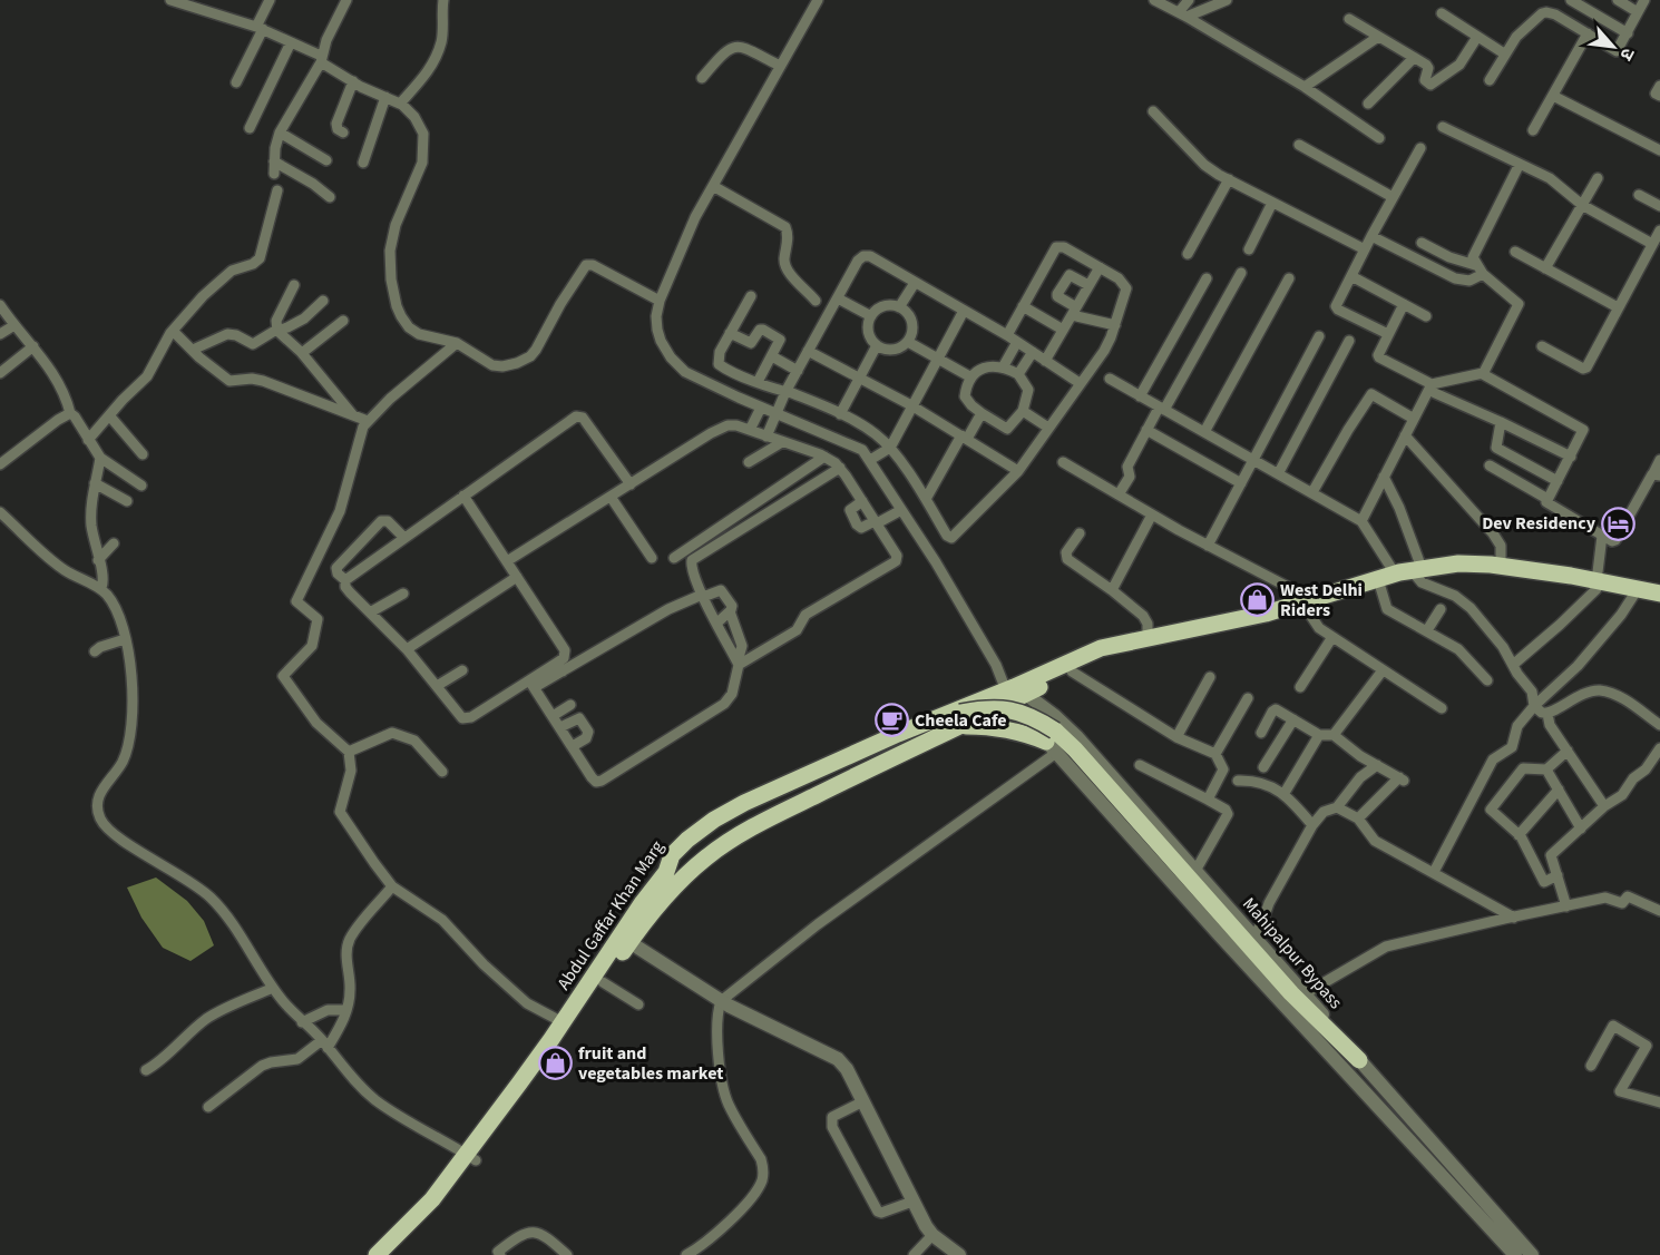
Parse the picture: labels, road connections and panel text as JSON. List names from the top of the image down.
{
  "streets": {
    "main road": ["Abdul Gaffar Khan Marg"],
    "street": ["Mahipalpur Bypass"]
  },
  "crossings": [
    ["Abdul Gaffar Khan Marg", "Mahipalpur Bypass"]
  ],
  "places": {
    "hotel": ["Dev Residency"],
    "shop": ["West Delhi Riders", "fruit and vegetables market"],
    "cafe": ["Cheela Cafe"]
  },
  "north": "bottom right"
}
